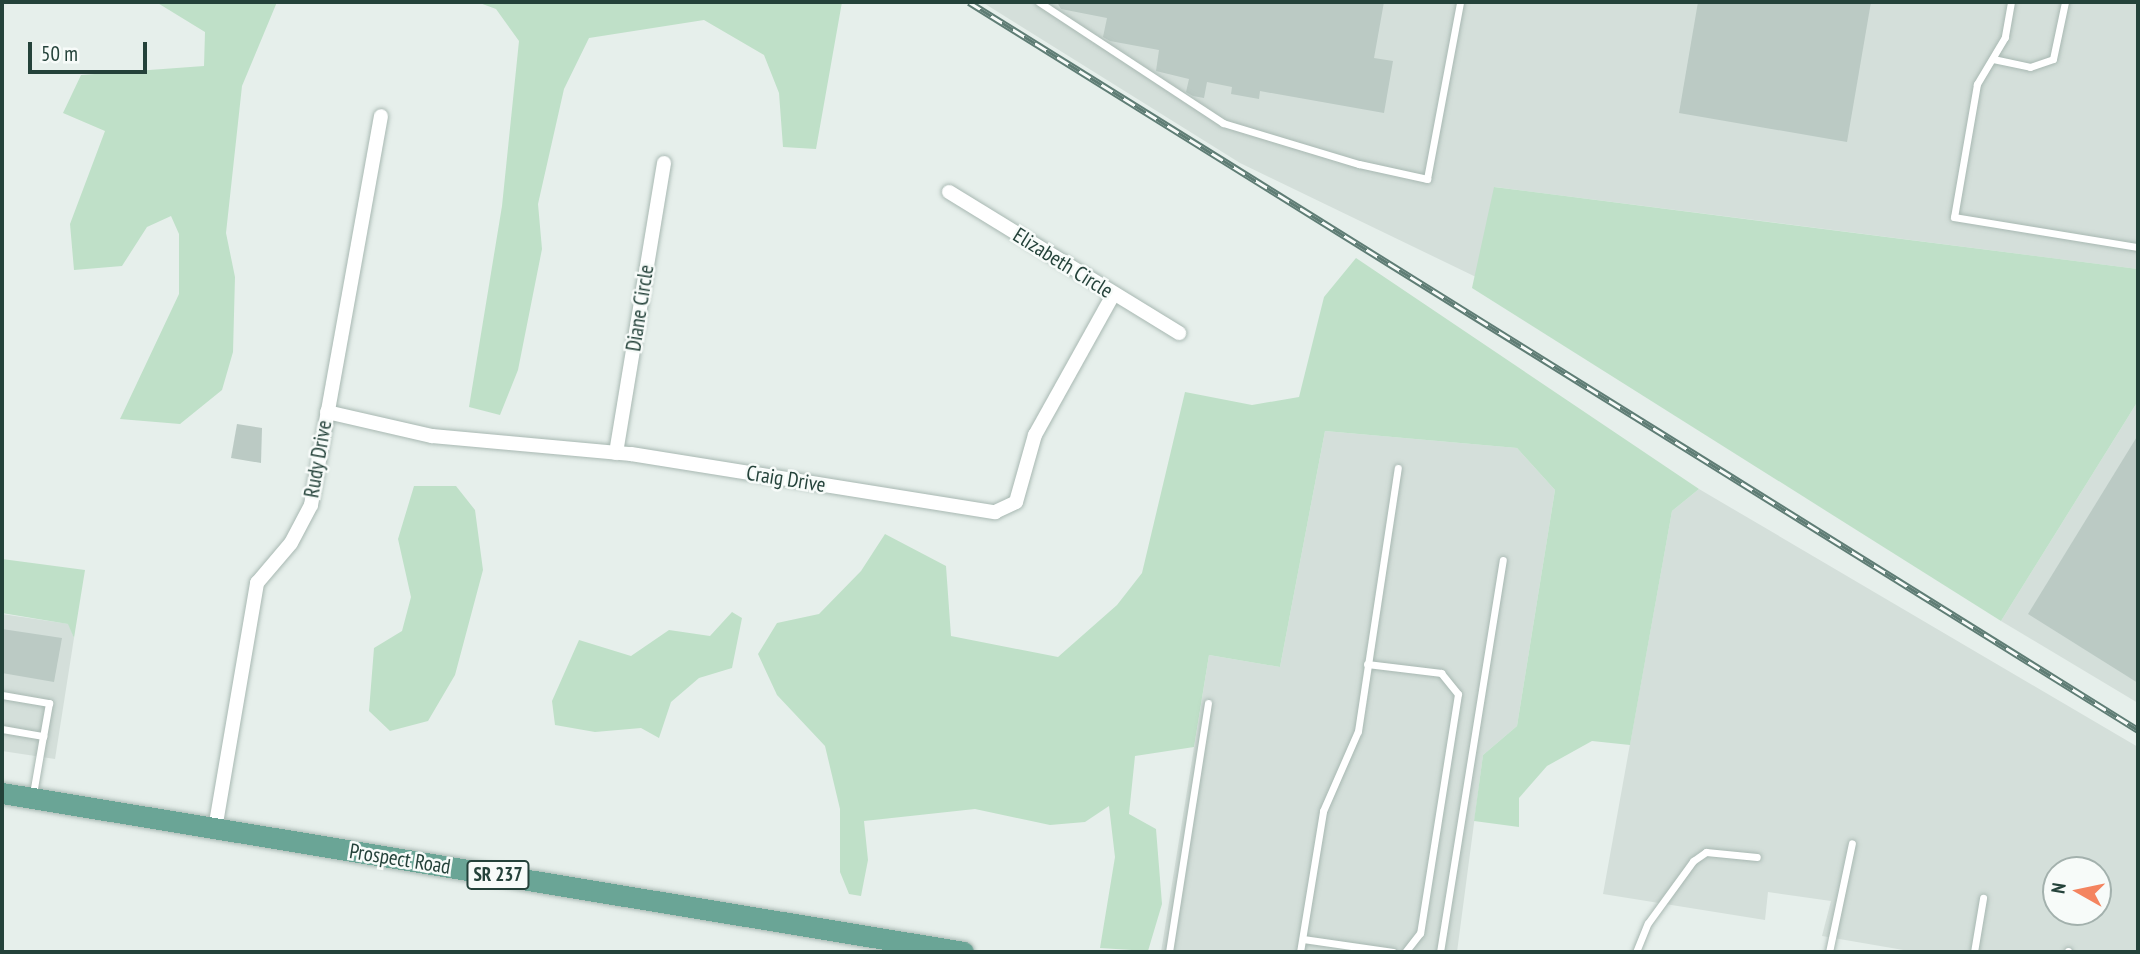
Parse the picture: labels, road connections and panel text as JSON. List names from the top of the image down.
{
  "streets": {
    "main road": ["Prospect Road", "SR 237"],
    "street": [
      "Elizabeth Circle",
      "Diane Circle",
      "Rudy Drive",
      "Craig Drive"
    ]
  },
  "crossings": [
    ["Elizabeth Circle", "Craig Drive"],
    ["Diane Circle", "Craig Drive"],
    ["Rudy Drive", "Craig Drive"],
    ["Rudy Drive", "Prospect Road"]
  ],
  "scale_bar": "50 m",
  "north": "left"
}
